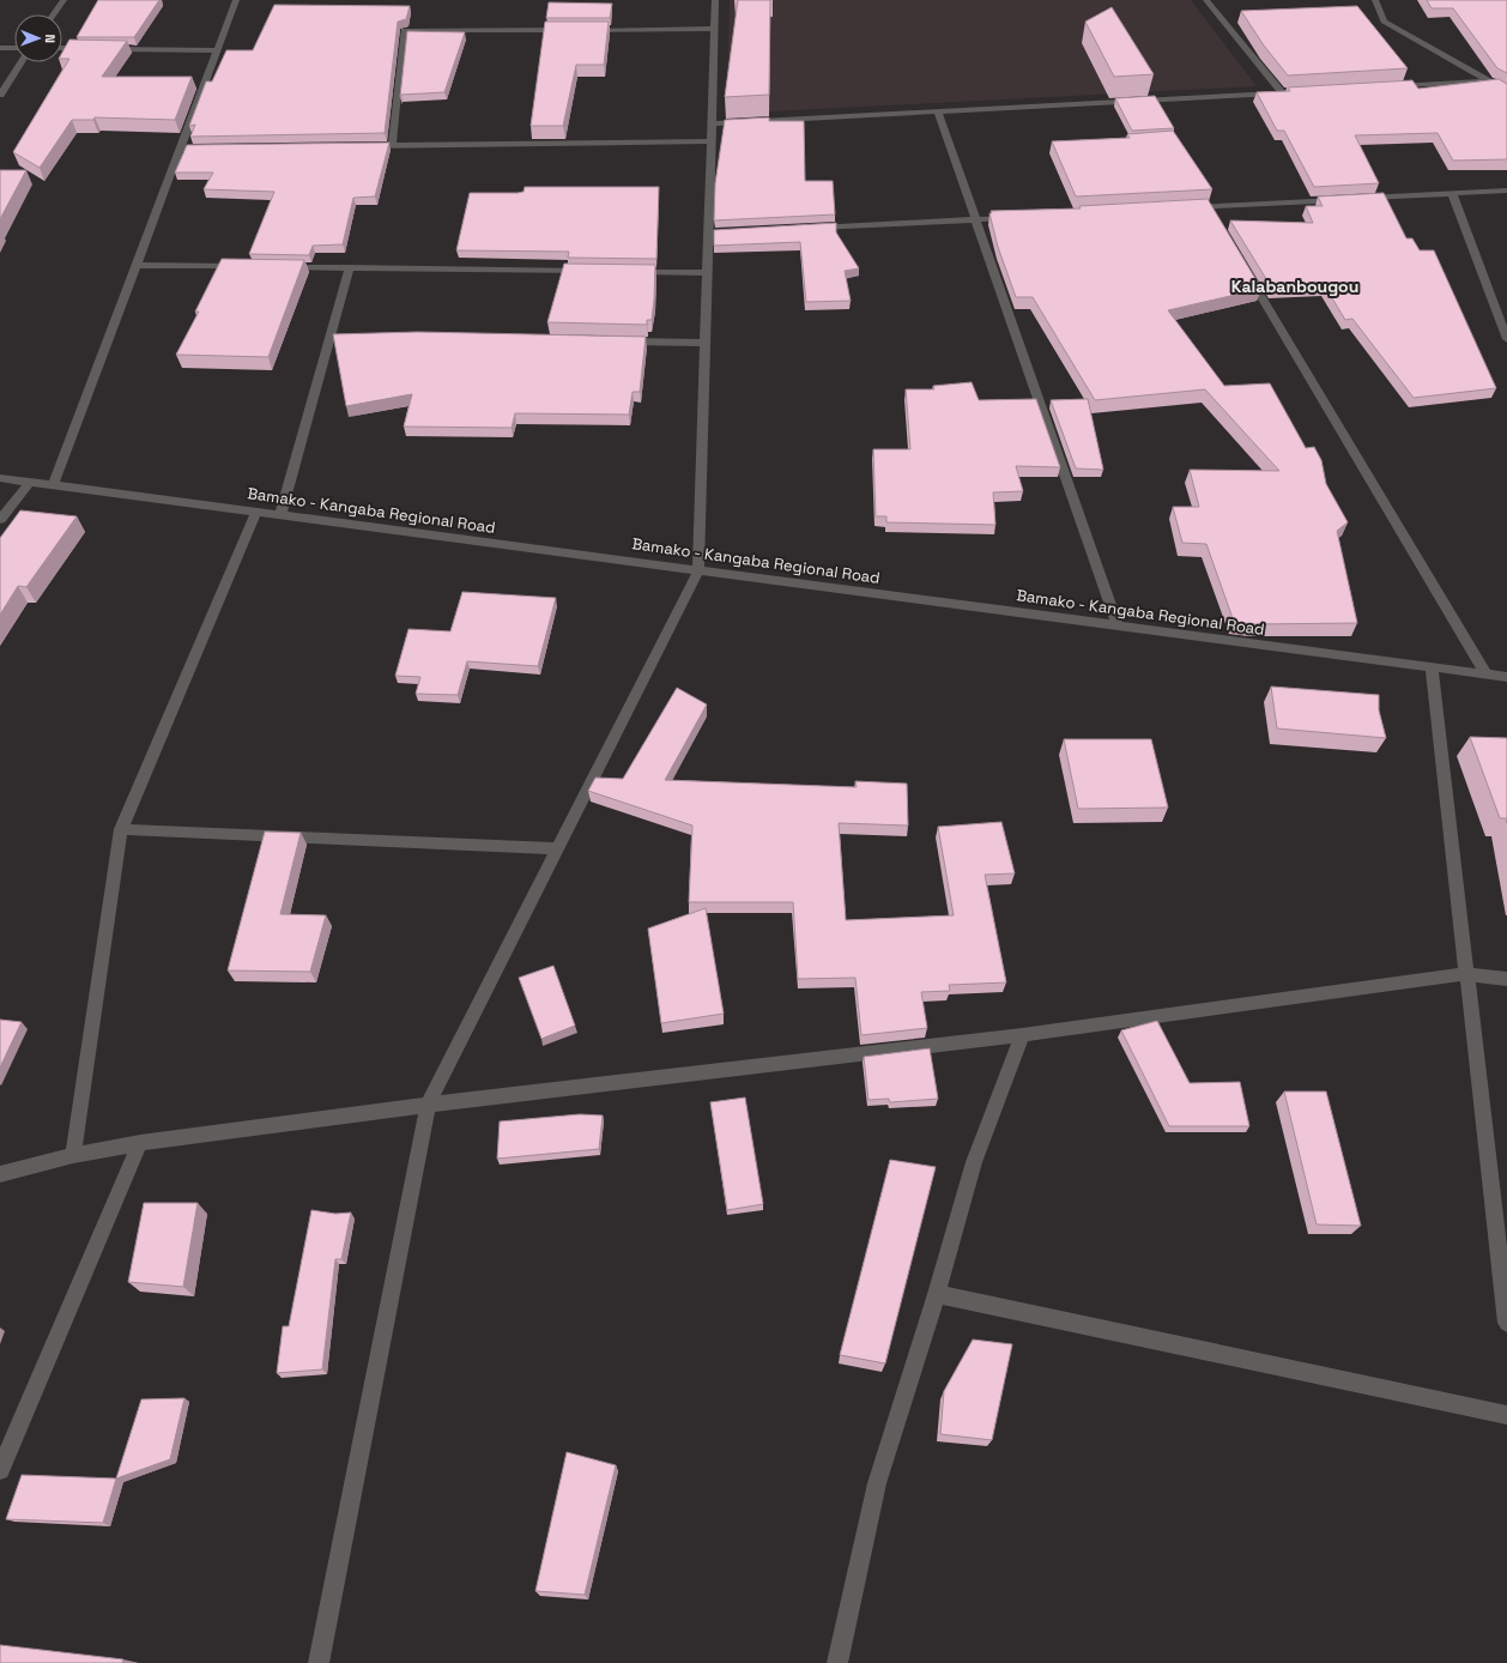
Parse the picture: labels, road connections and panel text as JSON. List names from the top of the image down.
{
  "streets": {
    "street": ["Bamako - Kangaba Regional Road"]
  },
  "districts": ["Kalabanbougou"],
  "north": "right"
}
